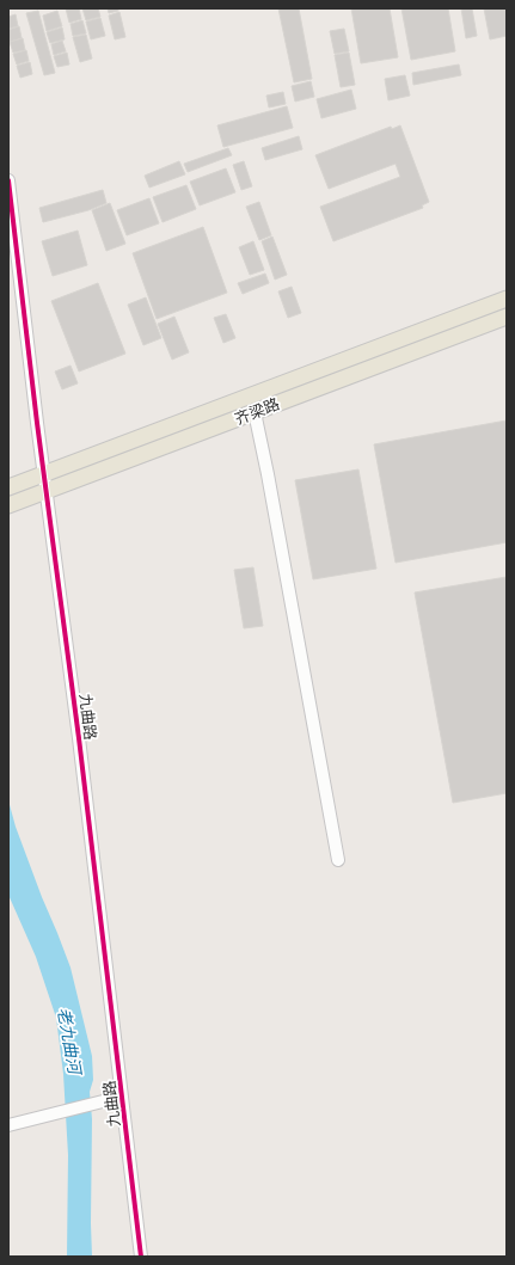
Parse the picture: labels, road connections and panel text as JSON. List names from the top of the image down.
{
  "streets": {
    "main road": ["齐梁路"],
    "street": ["九曲路"]
  },
  "crossings": [
    ["齐梁路", "九曲路"]
  ],
  "water": ["老九曲河"]
}
